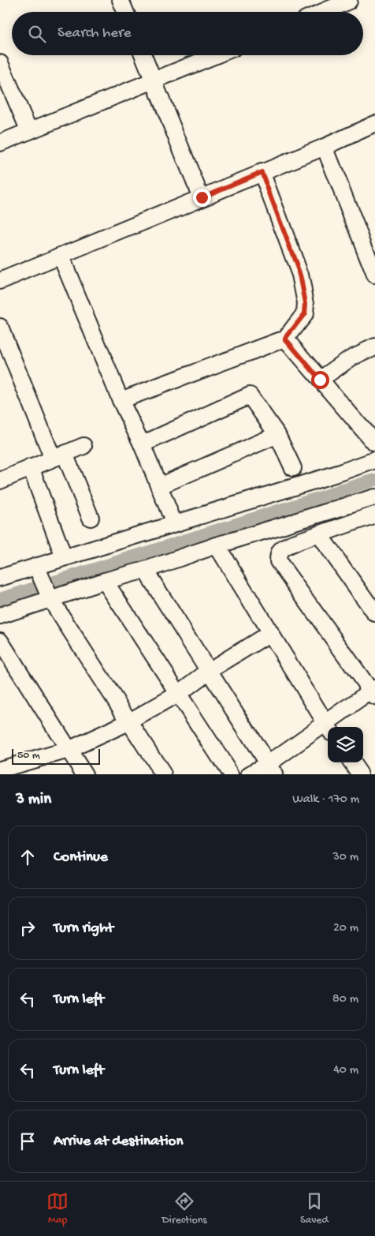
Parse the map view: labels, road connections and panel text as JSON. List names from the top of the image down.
{
  "scale_bar": "50 m",
  "page": {
    "search": "Search here",
    "scale": "50 m",
    "heading": ["3 min", "Walk · 170 m"],
    "list": [
      ["Continue", "30 m"],
      ["Turn right", "20 m"],
      ["Turn left", "80 m"],
      ["Turn left", "40 m"],
      "Arrive at destination"
    ],
    "nav": ["Map", "Directions", "Saved"]
  }
}
